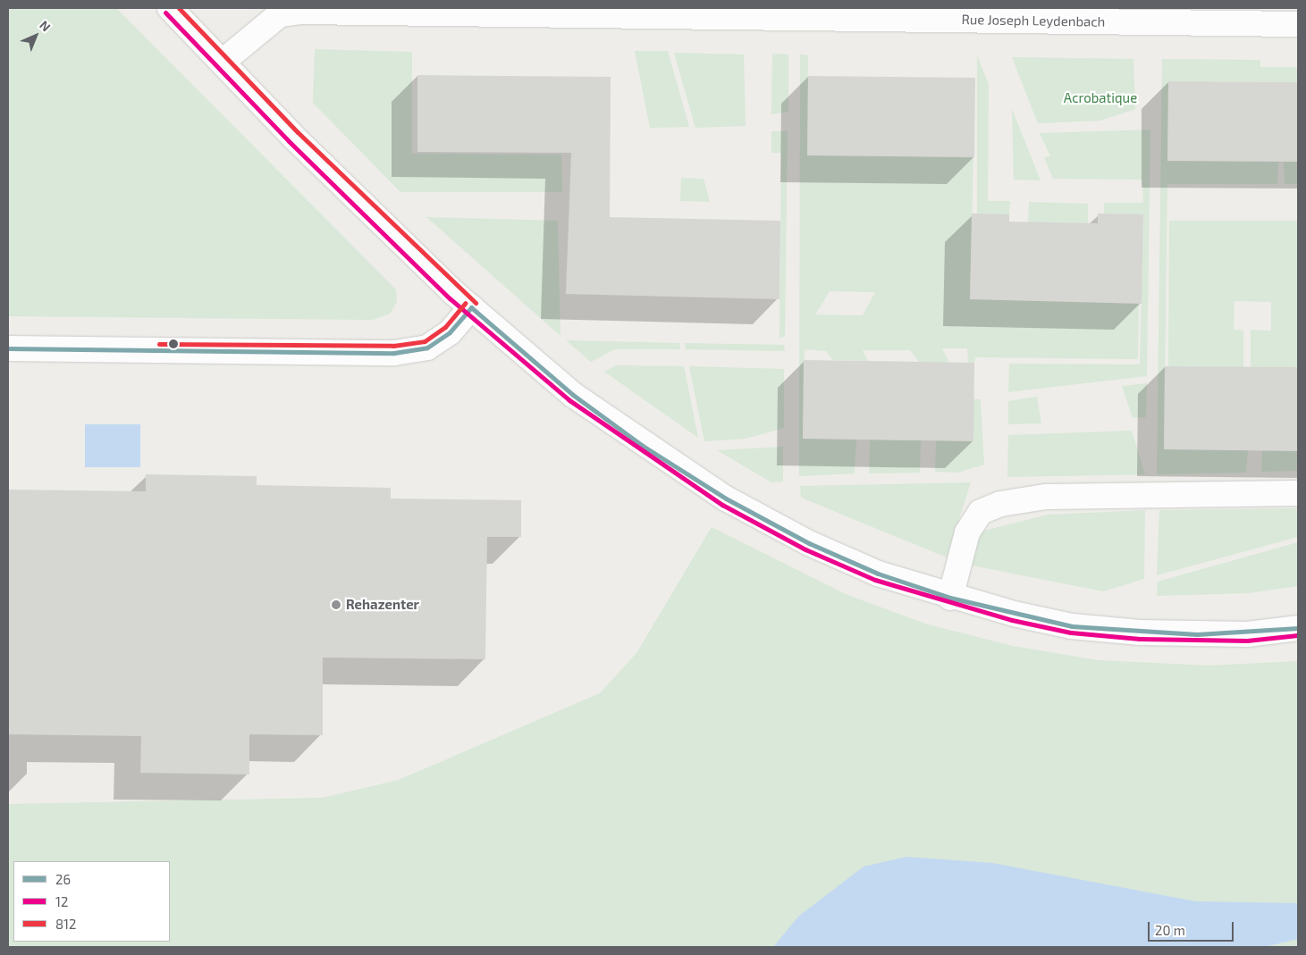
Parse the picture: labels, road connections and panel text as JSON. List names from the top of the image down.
{
  "streets": {
    "street": ["Rue Joseph Leydenbach"]
  },
  "parks": ["Acrobatique"],
  "places": ["Rehazenter"],
  "lines": ["transit line 812", "transit line 12", "transit line 26"],
  "legend": ["26", "12", "812"],
  "scale_bar": "20 m",
  "north": "top right"
}
